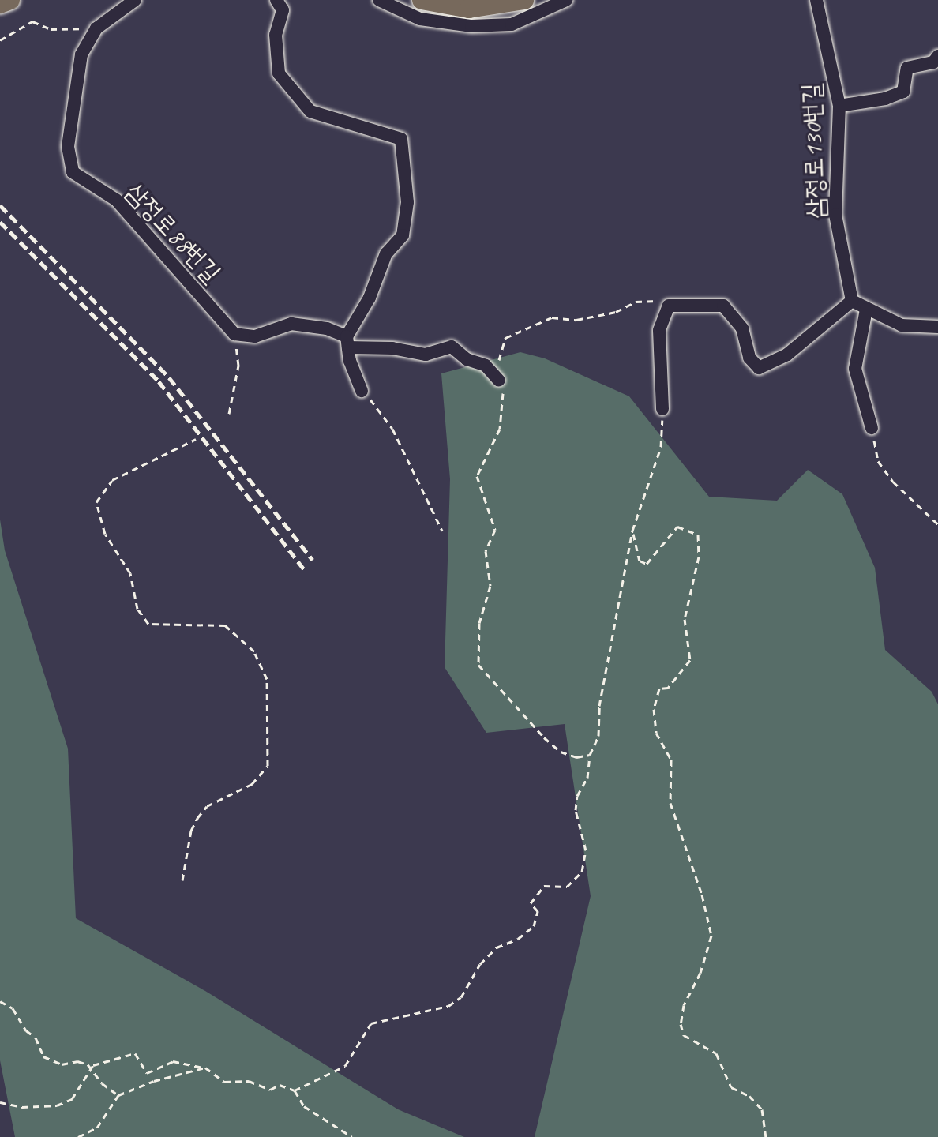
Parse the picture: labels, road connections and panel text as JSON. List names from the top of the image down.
{
  "streets": {
    "street": ["삼정로130번길", "삼정로88번길"]
  }
}
